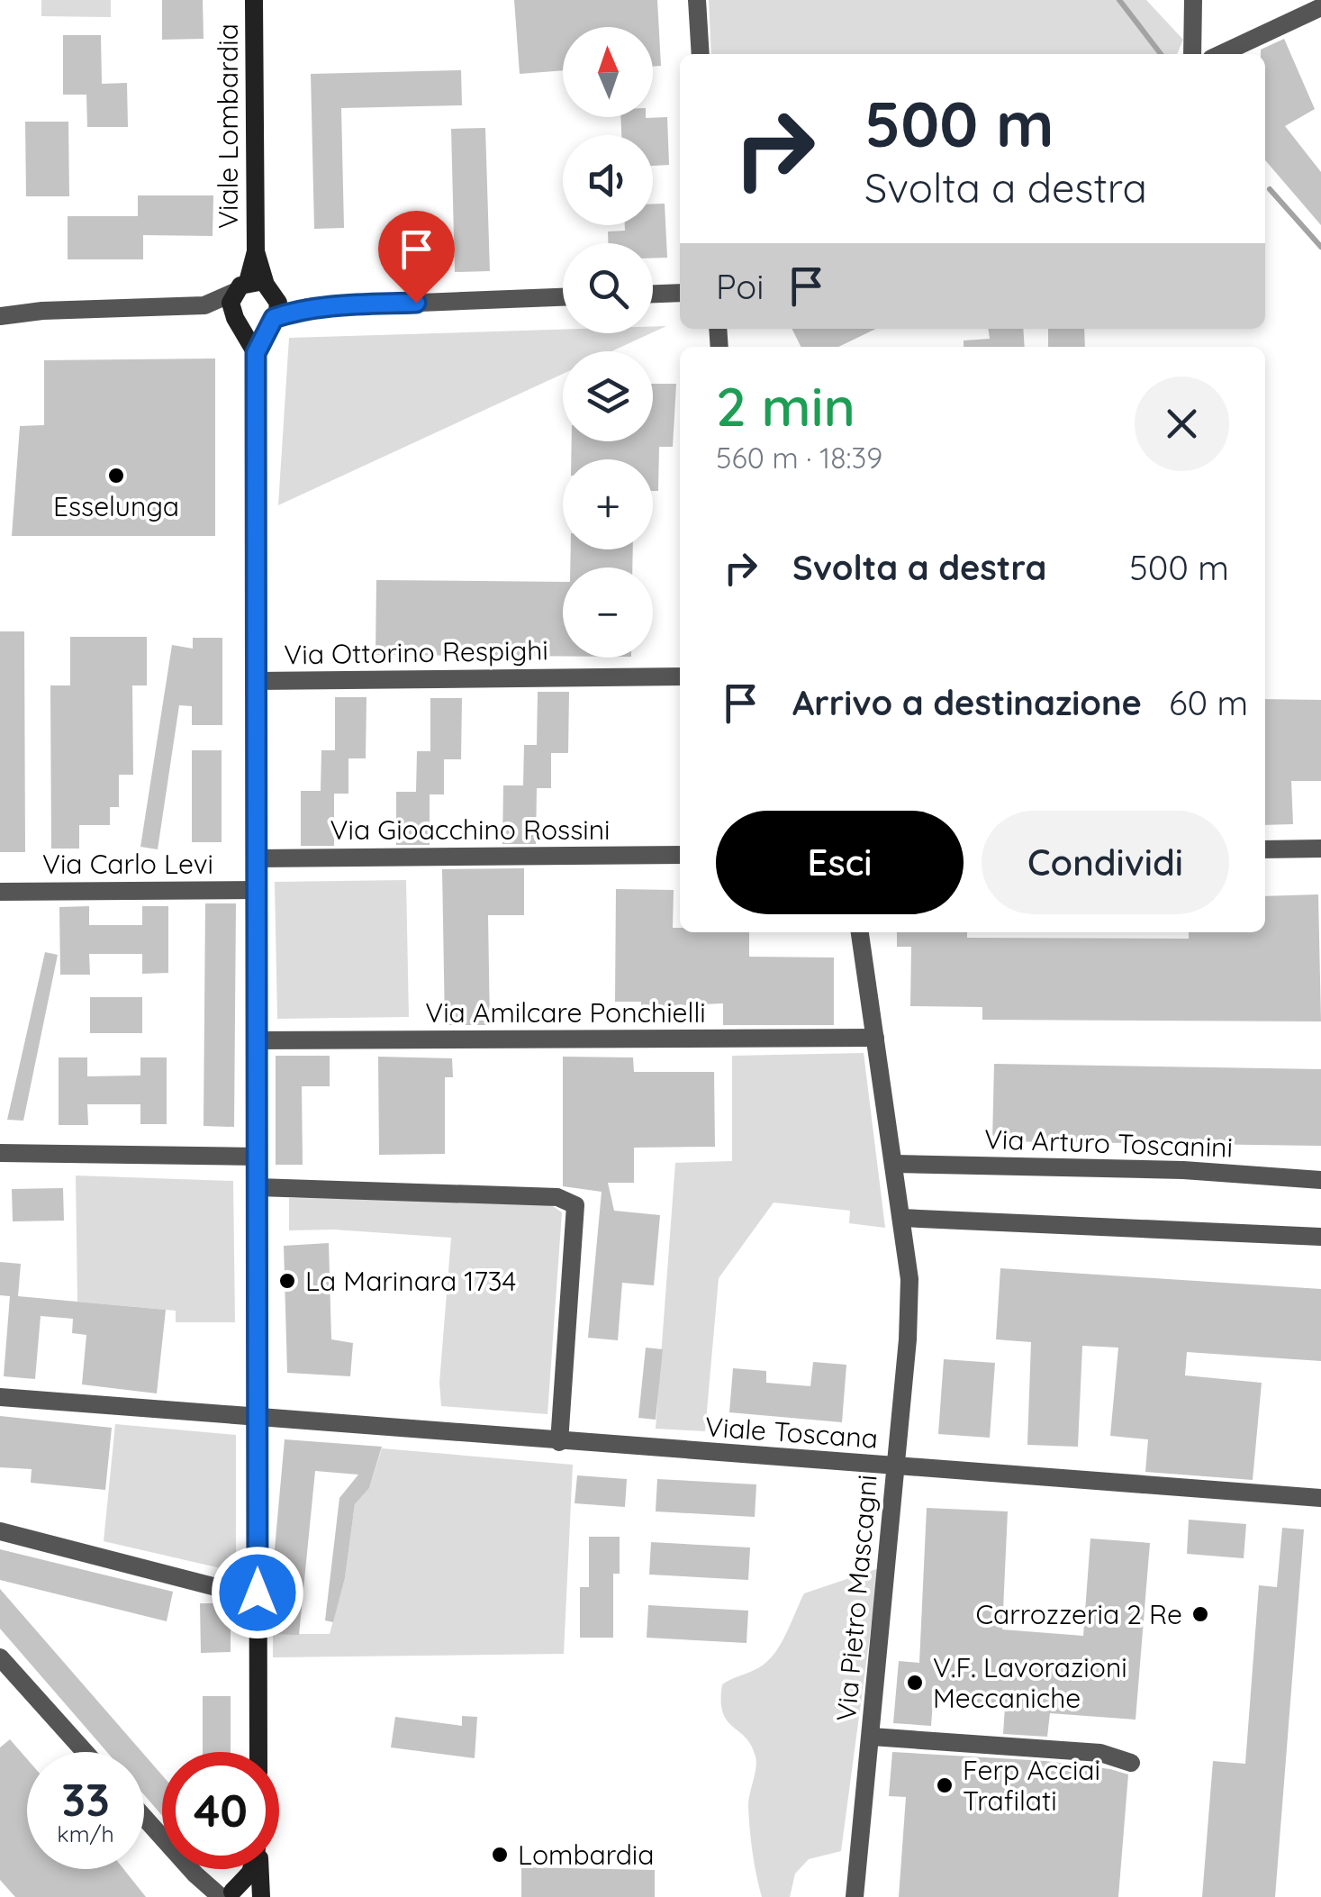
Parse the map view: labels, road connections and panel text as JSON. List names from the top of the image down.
{
  "streets": {
    "street": [
      "Viale Lombardia",
      "Via Ottorino Respighi",
      "Via Gioacchino Rossini",
      "Via Carlo Levi",
      "Via Amilcare Ponchielli",
      "Via Arturo Toscanini",
      "Viale Toscana",
      "Via Pietro Mascagni"
    ]
  },
  "crossings": [
    ["Viale Lombardia", "Via Ottorino Respighi"],
    ["Viale Lombardia", "Via Gioacchino Rossini"],
    ["Viale Lombardia", "Via Carlo Levi"],
    ["Viale Lombardia", "Via Amilcare Ponchielli"],
    ["Viale Lombardia", "Viale Toscana"],
    ["Via Amilcare Ponchielli", "Via Pietro Mascagni"],
    ["Via Arturo Toscanini", "Via Pietro Mascagni"],
    ["Viale Toscana", "Via Pietro Mascagni"]
  ],
  "places": [
    "Esselunga",
    "La Marinara 1734",
    "Carrozzeria 2 Re",
    "V.F. Lavorazioni Meccaniche",
    "Ferp Acciai Trafilati",
    "Lombardia"
  ],
  "north": "top",
  "page": {
    "map_buttons": ["+", "−"],
    "turn": ["500 m", "Svolta a destra"],
    "then": "Poi",
    "heading": ["2 min", "560 m · 18:39"],
    "list": [
      {
        "name": "Svolta a destra",
        "value": "500 m"
      },
      {
        "name": "Arrivo a destinazione",
        "value": "60 m"
      }
    ],
    "buttons": ["Esci", "Condividi"],
    "speed": "33 km/h",
    "limit": "40"
  }
}
